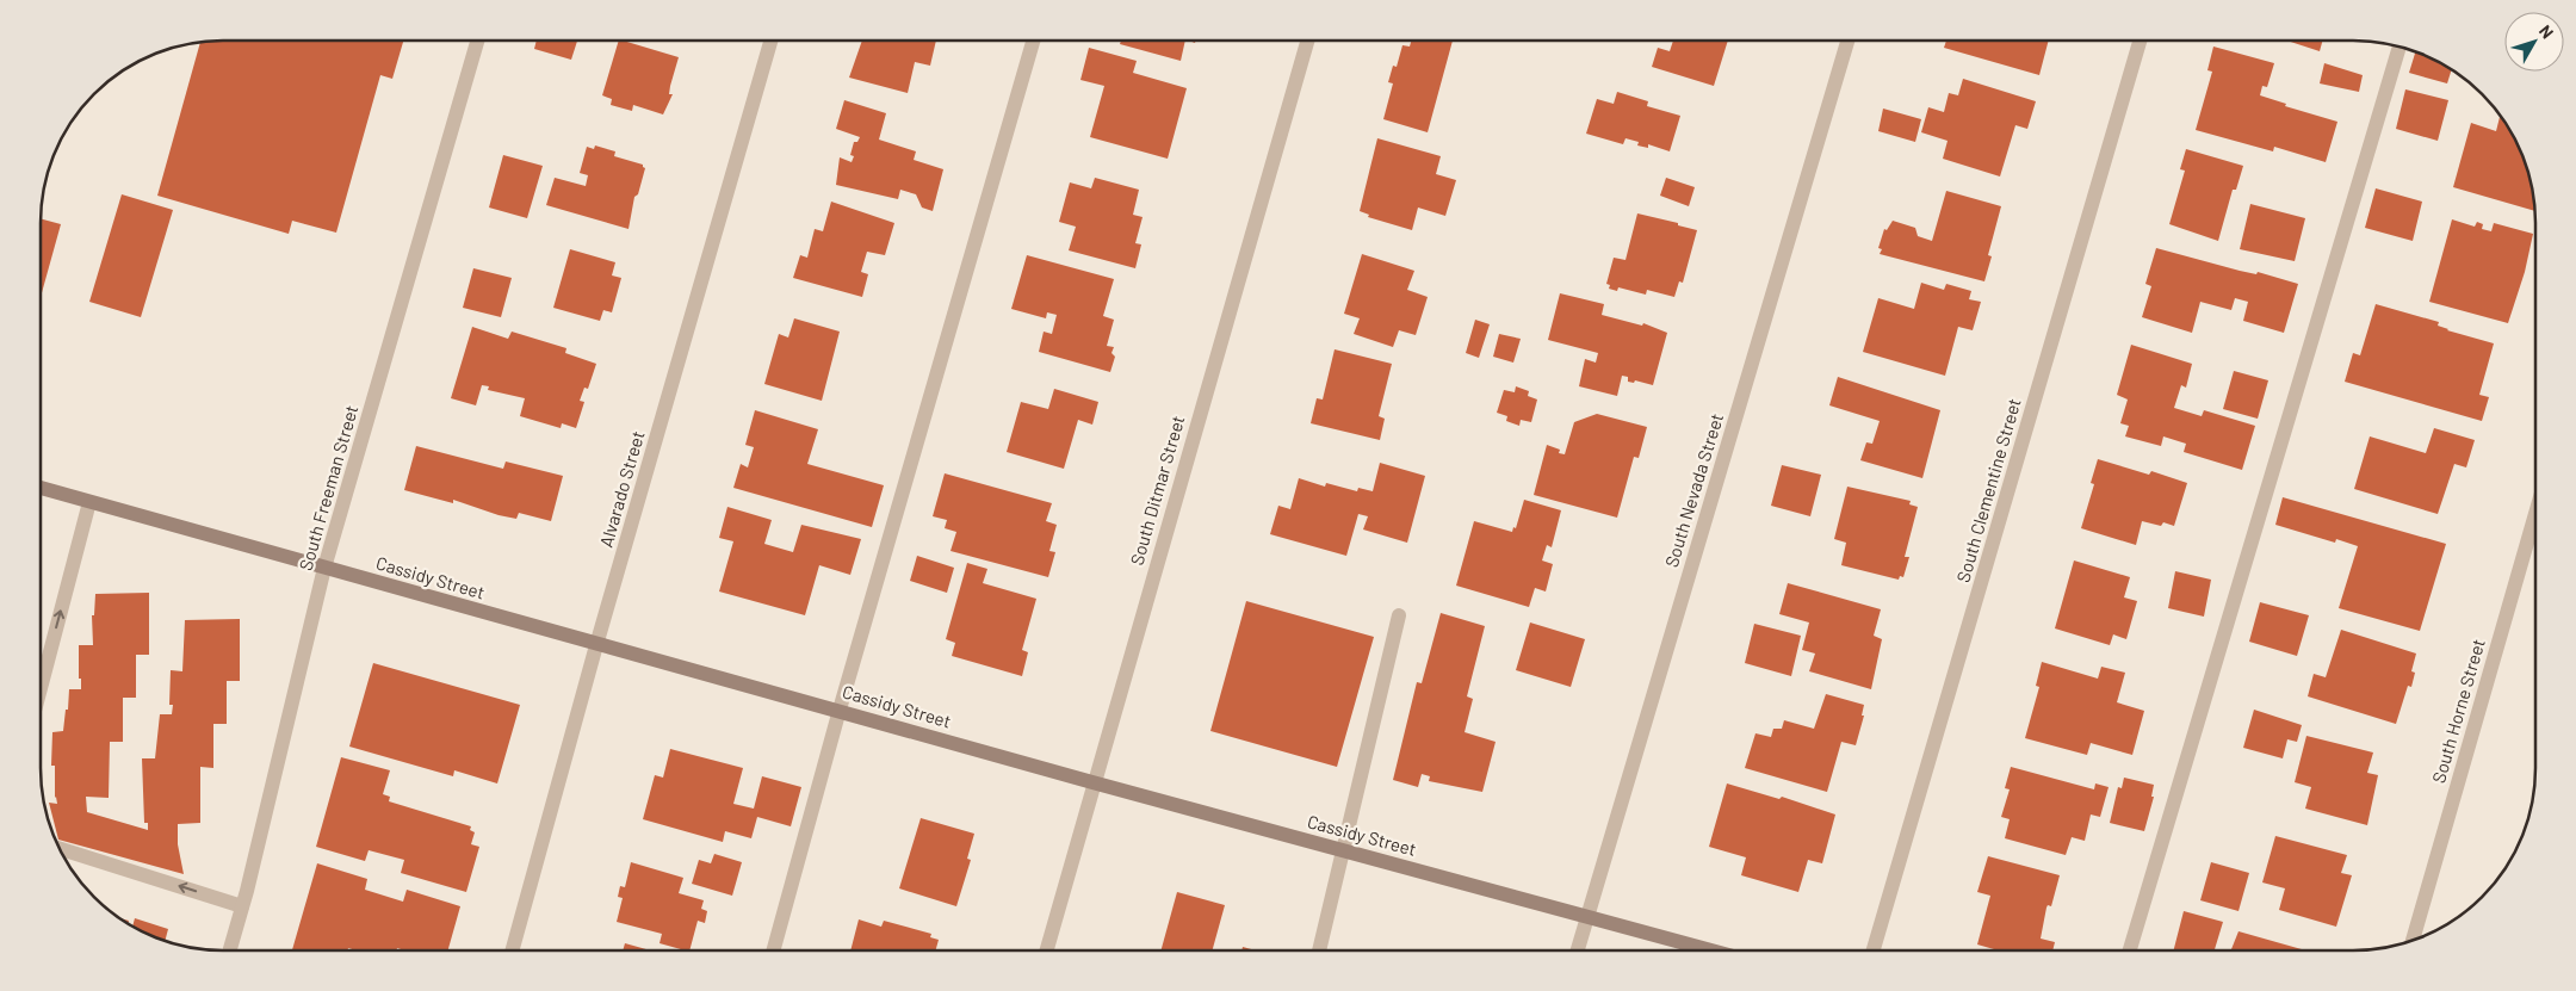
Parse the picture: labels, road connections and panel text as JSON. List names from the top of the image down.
{
  "streets": {
    "main road": ["Cassidy Street"],
    "street": [
      "South Freeman Street",
      "Alvarado Street",
      "South Ditmar Street",
      "South Nevada Street",
      "South Clementine Street",
      "South Horne Street"
    ]
  },
  "crossings": [
    ["South Freeman Street", "Cassidy Street"],
    ["Alvarado Street", "Cassidy Street"],
    ["South Ditmar Street", "Cassidy Street"],
    ["South Nevada Street", "Cassidy Street"]
  ],
  "north": "top right"
}
